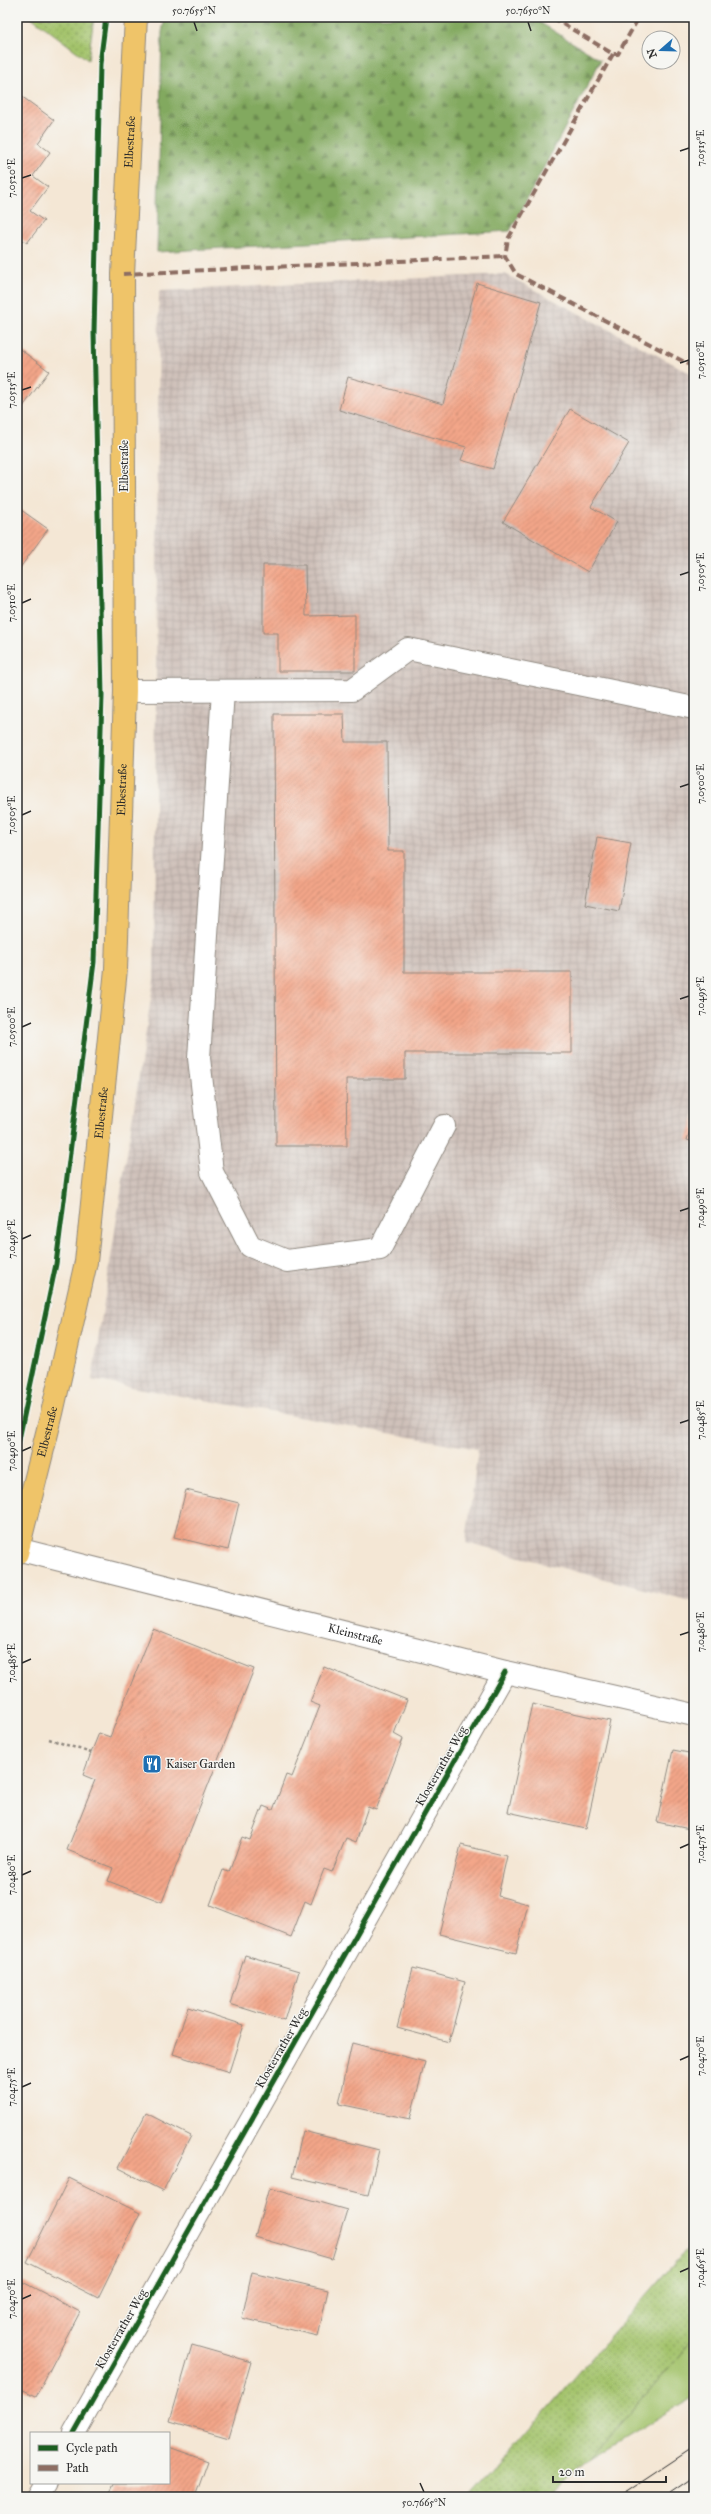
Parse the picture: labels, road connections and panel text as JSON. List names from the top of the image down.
{
  "streets": {
    "main road": ["Elbestraße"],
    "street": ["Kleinstraße", "Klosterrather Weg"]
  },
  "crossings": [
    ["Elbestraße", "Kleinstraße"],
    ["Kleinstraße", "Klosterrather Weg"]
  ],
  "places": {
    "restaurant": ["Kaiser Garden"]
  },
  "legend": ["Cycle path", "Path"],
  "scale_bar": "20 m",
  "north": "left",
  "coordinates": [
    "50.7655°N",
    "50.7650°N",
    "7.0515°E",
    "7.0520°E",
    "7.0510°E",
    "7.0505°E",
    "7.0500°E",
    "7.0495°E",
    "7.0490°E",
    "7.0485°E",
    "7.0480°E",
    "7.0475°E",
    "7.0470°E",
    "7.0465°E",
    "50.7665°N"
  ]
}
